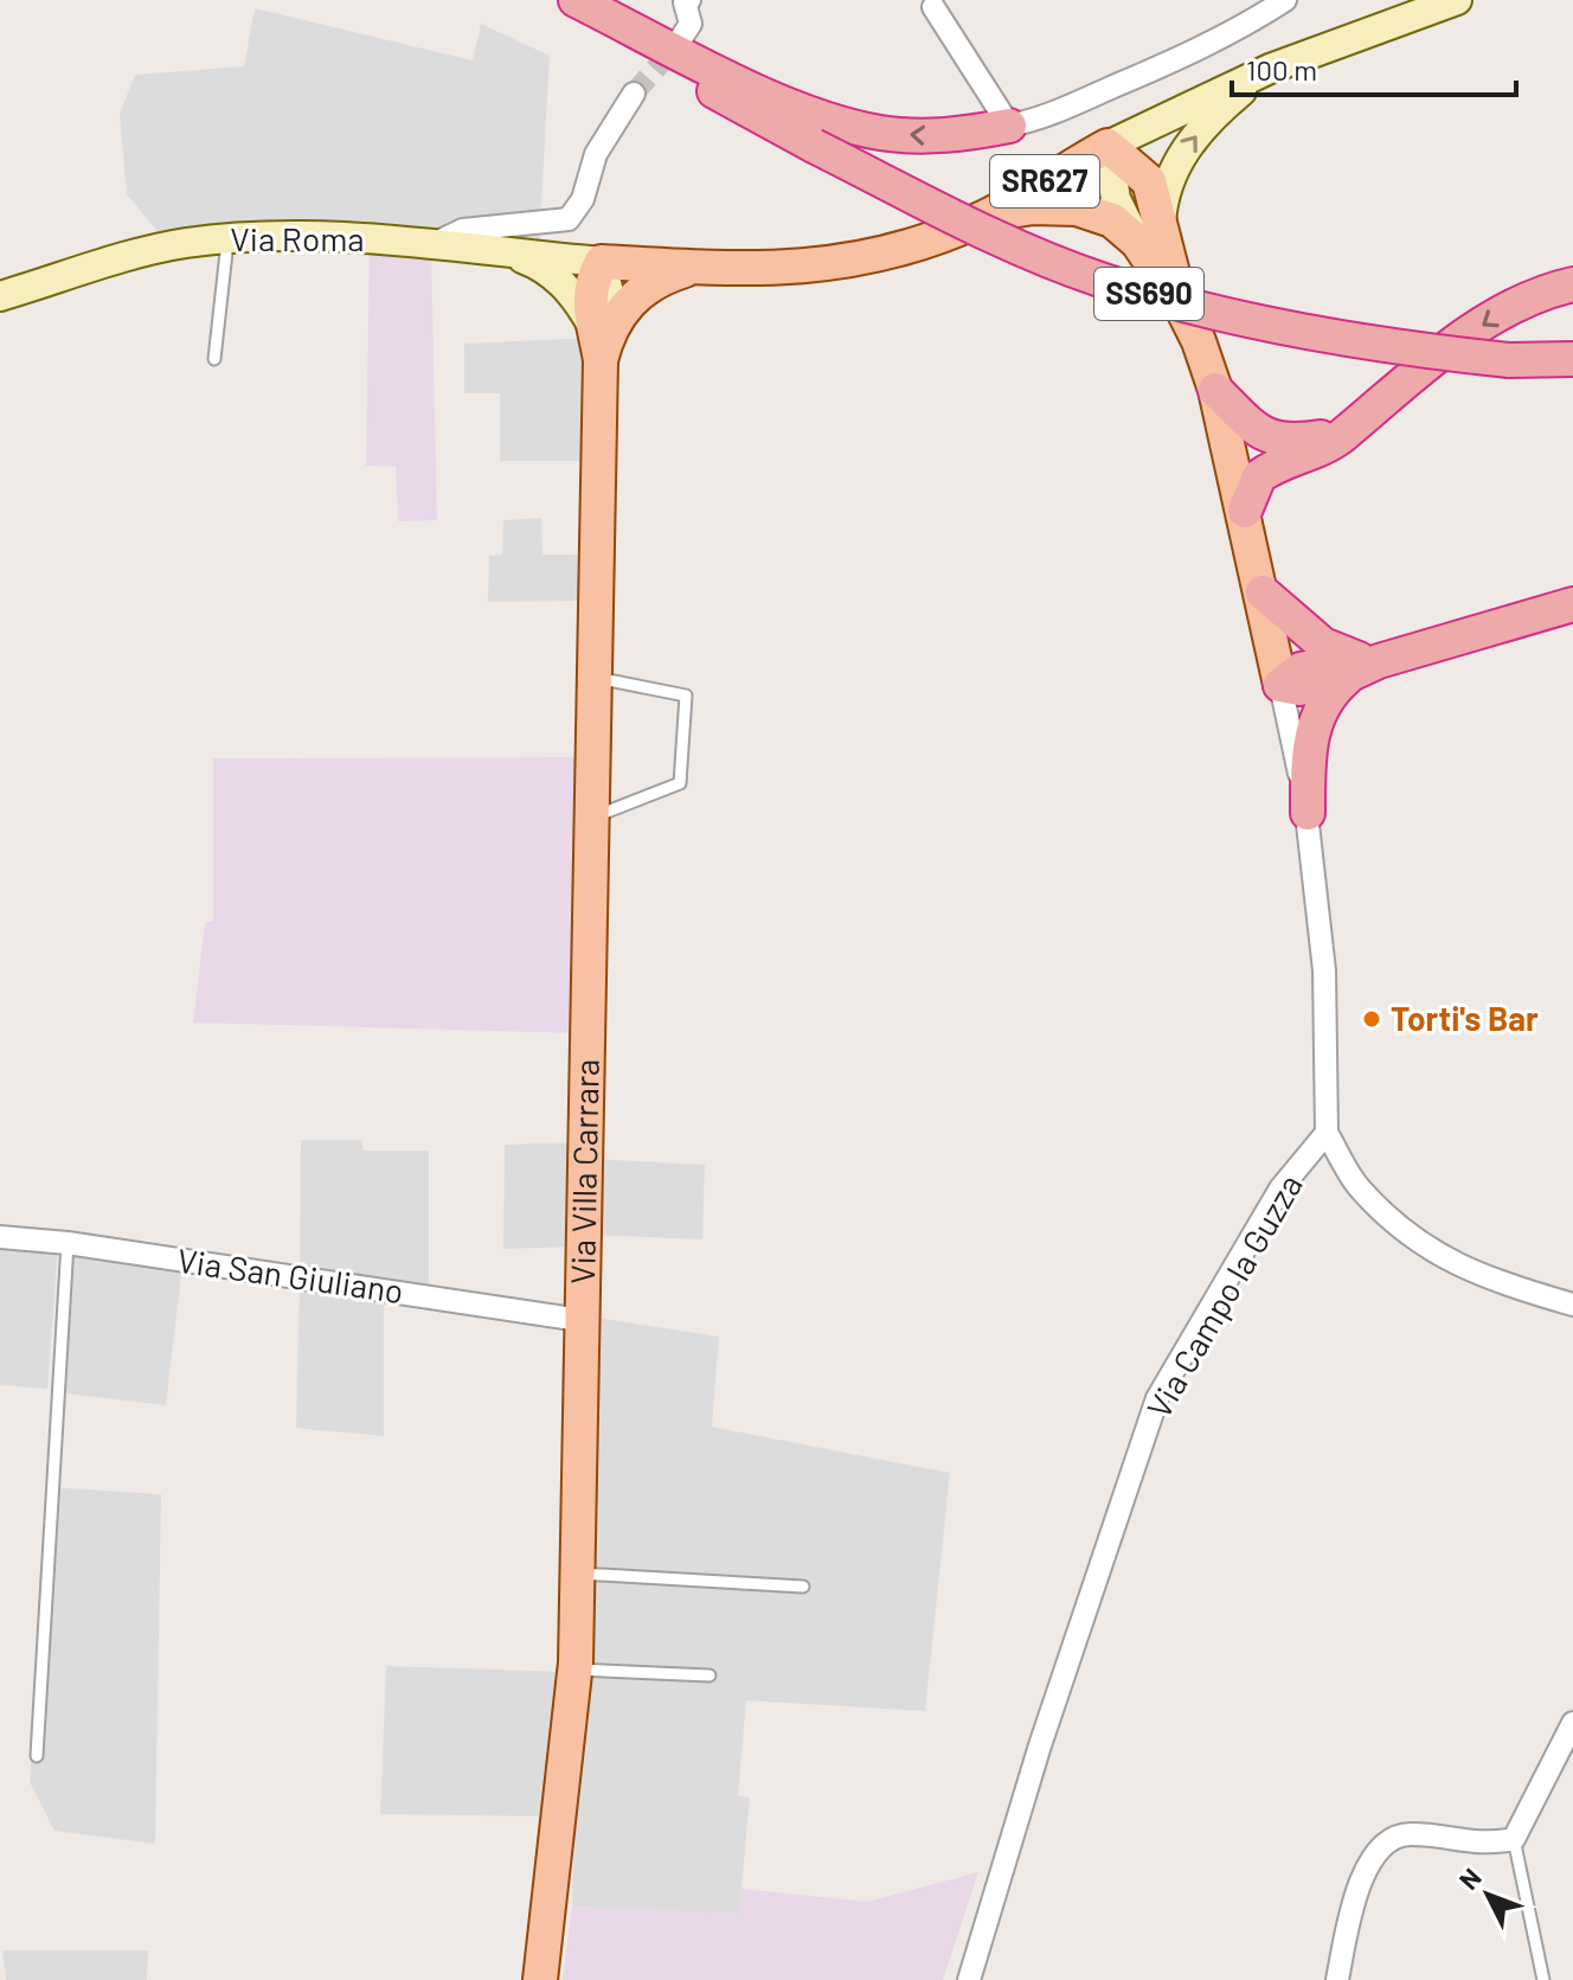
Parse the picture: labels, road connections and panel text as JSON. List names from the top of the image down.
{
  "streets": {
    "highway": ["SS690"],
    "main road": ["SR627", "Via Roma", "Via Villa Carrara"],
    "street": ["Via San Giuliano", "Via Campo la Guzza"]
  },
  "crossings": [
    ["Via Roma", "Via Villa Carrara"],
    ["Via Villa Carrara", "Via San Giuliano"]
  ],
  "places": ["Torti's Bar"],
  "scale_bar": "100 m",
  "north": "top left"
}
